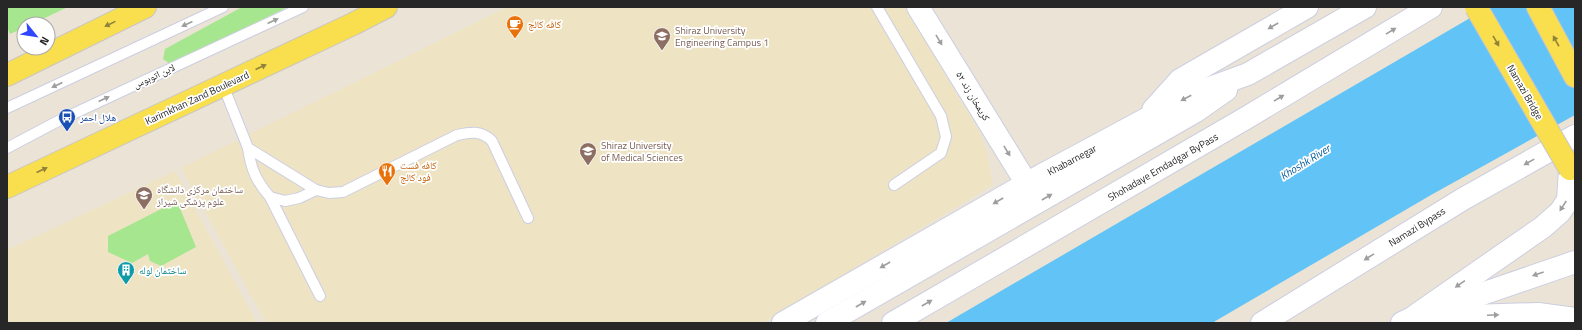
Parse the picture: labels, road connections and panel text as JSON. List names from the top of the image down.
{
  "streets": {
    "main road": [
      "Namazi Bridge",
      "کریمخان زند ۵۲",
      "Karimkhan Zand Boulevard",
      "Khabarnegar",
      "Shohadaye Emdadgar ByPass",
      "Namazi Bypass"
    ],
    "lane": ["لاین اتوبوس"]
  },
  "crossings": [
    ["کریمخان زند ۵۲", "Khabarnegar"]
  ],
  "one_way": ["کریمخان زند ۵۲"],
  "water": ["Khoshk River"],
  "places": {
    "cafe": ["کافه کالج"],
    "school or university": ["Shiraz University Engineering Campus 1", "Shiraz University of Medical Sciences", "ساختمان مرکزی دانشگاه علوم پزشکی شیراز"],
    "bus stop": ["هلال احمر"],
    "restaurant": ["کافه فست فود کالج"],
    "building": ["ساختمان لوله"]
  },
  "north": "bottom right"
}
